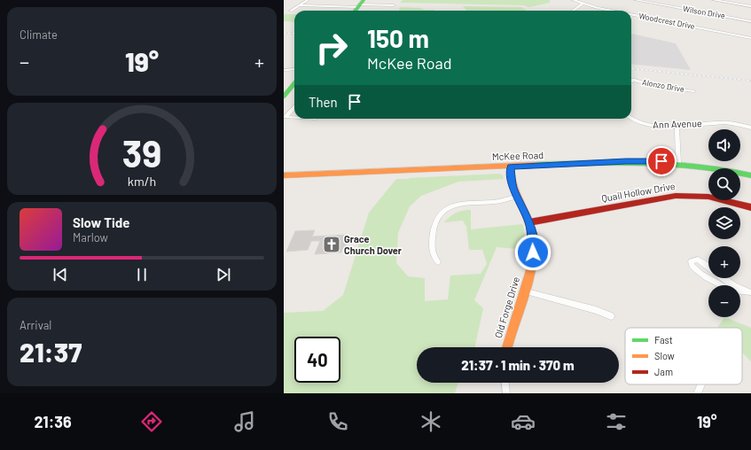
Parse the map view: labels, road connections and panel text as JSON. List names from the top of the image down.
{
  "streets": {
    "street": [
      "Wilson Drive",
      "Woodcrest Drive",
      "Alonzo Drive",
      "Ann Avenue",
      "McKee Road",
      "Quail Hollow Drive",
      "Old Forge Drive"
    ]
  },
  "crossings": [
    ["McKee Road", "Old Forge Drive"],
    ["Quail Hollow Drive", "Old Forge Drive"]
  ],
  "places": {
    "church": ["Grace Church Dover"]
  },
  "legend": ["Fast", "Slow", "Jam"],
  "page": {
    "tile": [
      "Climate",
      ["Arrival", "21:37"]
    ],
    "turn": ["150 m", "McKee Road"],
    "heat": ["−", "19°", "+"],
    "then": "Then",
    "map_buttons": ["+", "−"],
    "song": ["Slow Tide", "Marlow"],
    "limit": "40",
    "trip": "21:37 · 1 min · 370 m",
    "tabs": ["21:36", "19°"],
    "gauge": ["39", "km/h"]
  }
}
